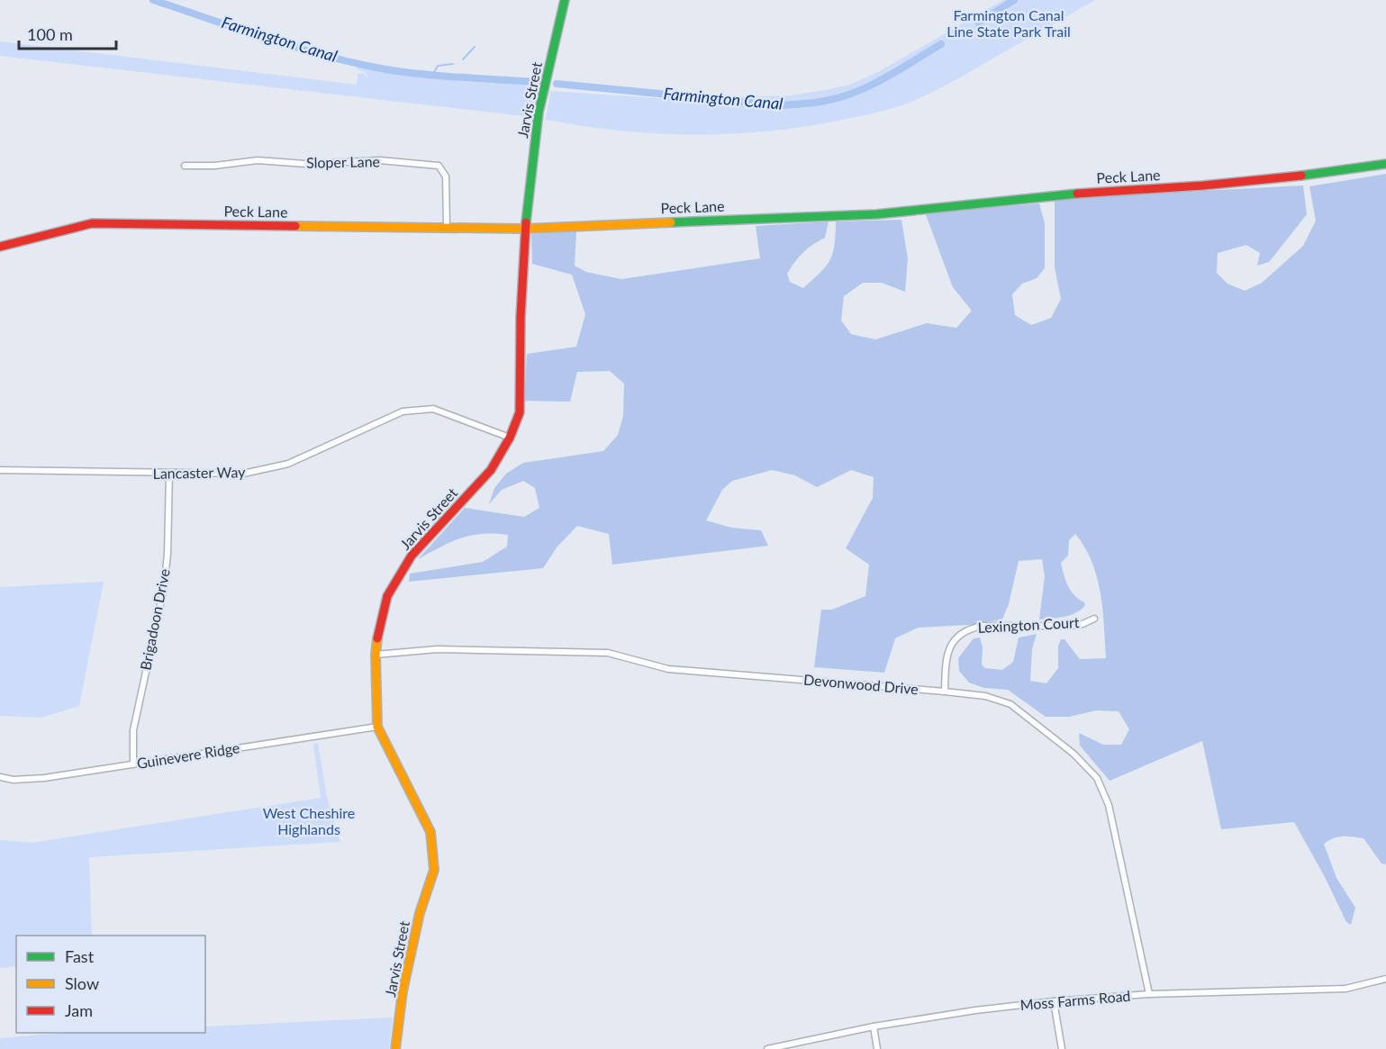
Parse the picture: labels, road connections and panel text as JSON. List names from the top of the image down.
{
  "streets": {
    "street": [
      "Jarvis Street",
      "Sloper Lane",
      "Peck Lane",
      "Lancaster Way",
      "Brigadoon Drive",
      "Lexington Court",
      "Devonwood Drive",
      "Guinevere Ridge",
      "Moss Farms Road"
    ]
  },
  "crossings": [
    ["Jarvis Street", "Peck Lane"],
    ["Jarvis Street", "Lancaster Way"],
    ["Jarvis Street", "Devonwood Drive"],
    ["Jarvis Street", "Guinevere Ridge"],
    ["Sloper Lane", "Peck Lane"],
    ["Lancaster Way", "Brigadoon Drive"],
    ["Brigadoon Drive", "Guinevere Ridge"],
    ["Lexington Court", "Devonwood Drive"],
    ["Devonwood Drive", "Moss Farms Road"]
  ],
  "water": ["Farmington Canal"],
  "parks": ["Farmington Canal Line State Park Trail", "West Cheshire Highlands"],
  "legend": ["Fast", "Slow", "Jam"],
  "scale_bar": "100 m"
}
